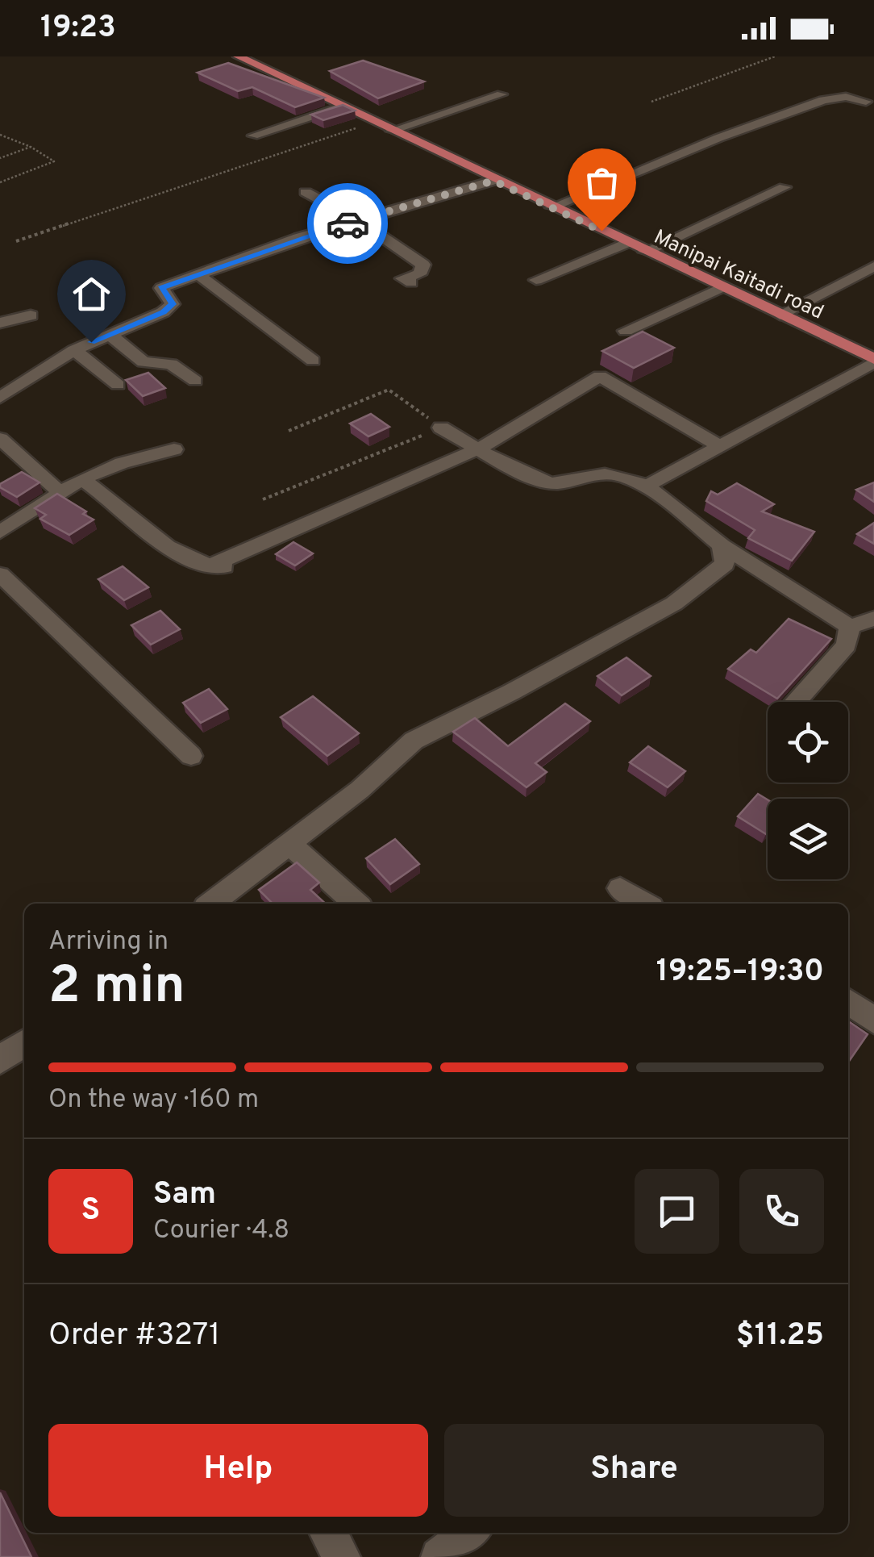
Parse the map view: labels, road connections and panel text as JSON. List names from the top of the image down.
{
  "streets": {
    "main road": ["Manipai Kaitadi road"]
  },
  "page": {
    "status": "19:23",
    "heading": ["2 min", "Arriving in", "19:25–19:30"],
    "panel": [
      "Sam",
      "Courier · 4.8",
      "Order #3271",
      "$11.25"
    ],
    "bar": "On the way · 160 m",
    "round": "S",
    "buttons": ["Help", "Share"]
  }
}
